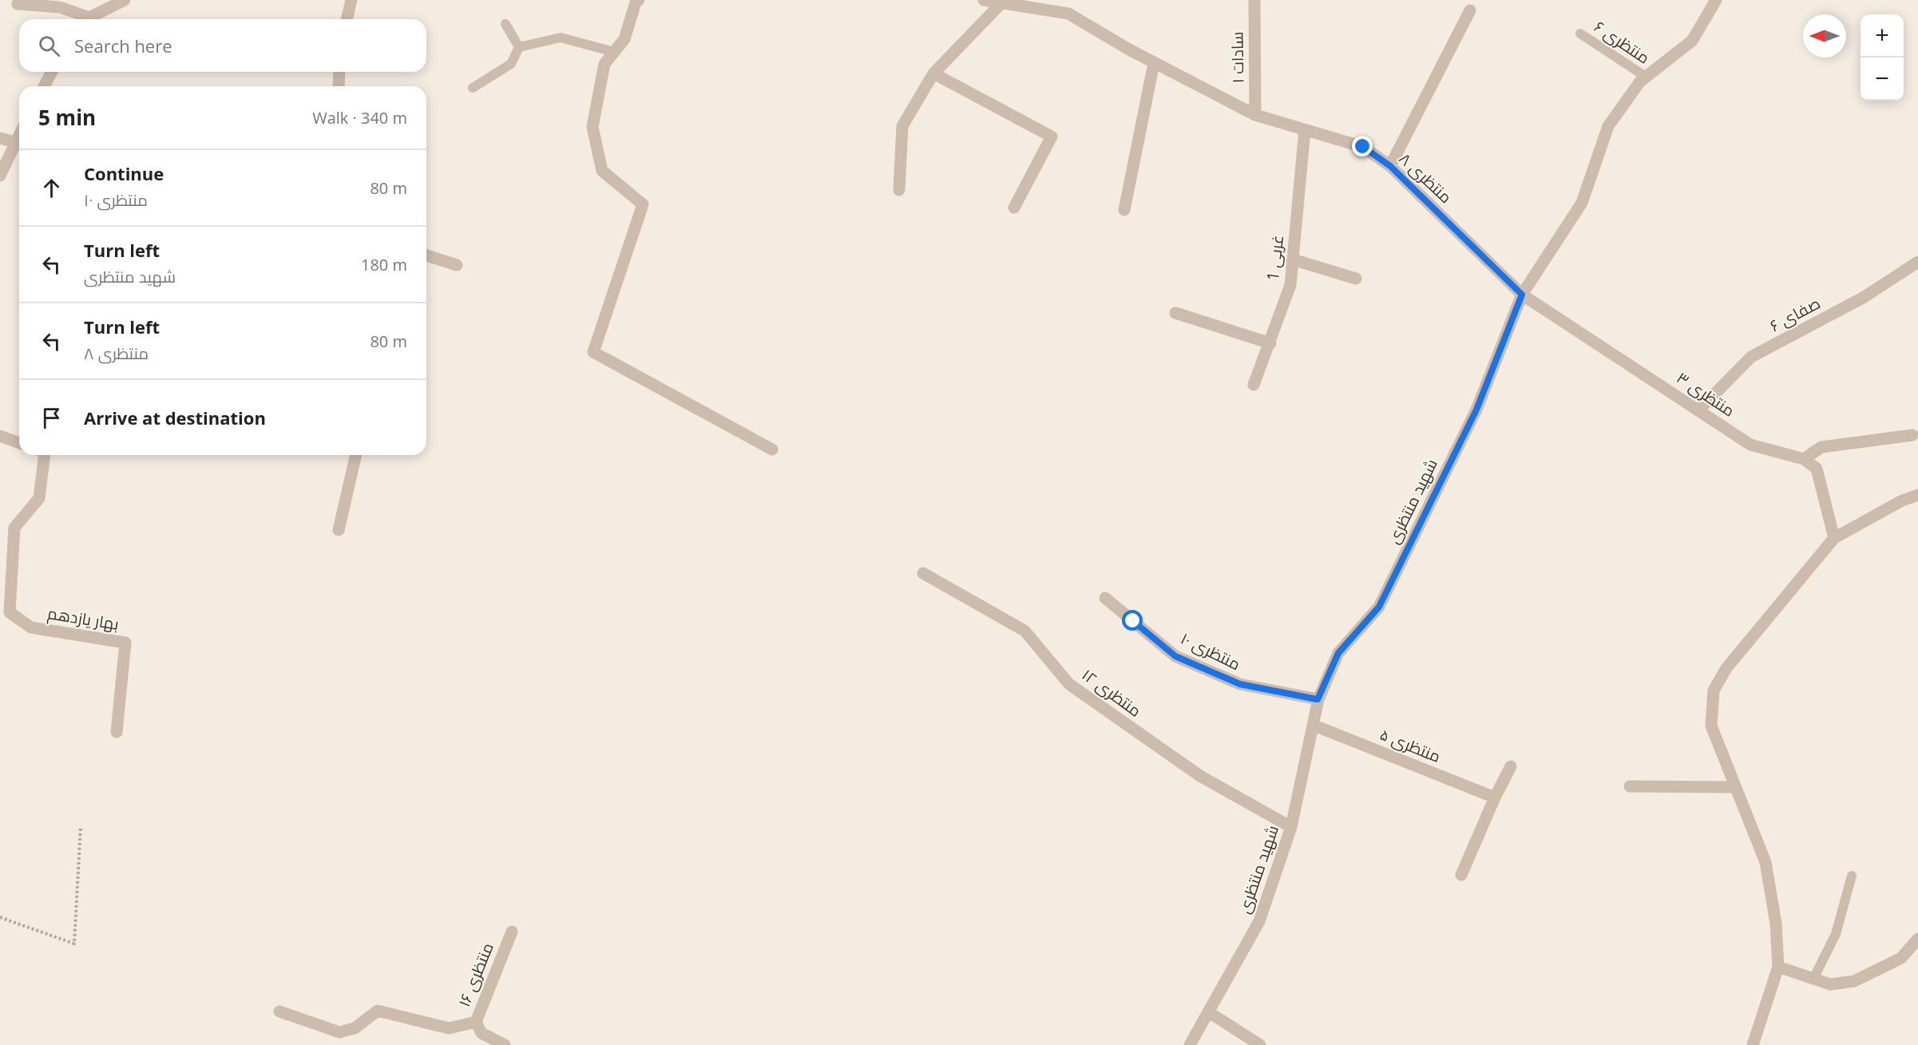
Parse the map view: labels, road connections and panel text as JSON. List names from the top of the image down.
{
  "streets": {
    "street": [
      "سادات ۱",
      "منتظری ۸",
      "غربی 1",
      "صفای ۶",
      "منتظری ۳",
      "شهید منتظری",
      "بهار یازدهم",
      "منتظری ۱۰",
      "منتظری ۱۲",
      "منتظری ۵",
      "منتظری ۱۶"
    ],
    "lane": ["منتظری ۶"]
  },
  "crossings": [
    ["منتظری ۶", "شهید منتظری"],
    ["سادات ۱", "منتظری ۸"],
    ["منتظری ۸", "غربی 1"],
    ["منتظری ۸", "منتظری ۳"],
    ["منتظری ۸", "شهید منتظری"],
    ["صفای ۶", "منتظری ۳"],
    ["منتظری ۳", "شهید منتظری"],
    ["شهید منتظری", "منتظری ۱۰"],
    ["شهید منتظری", "منتظری ۱۲"],
    ["شهید منتظری", "منتظری ۵"]
  ],
  "north": "left",
  "page": {
    "map_buttons": ["+", "−"],
    "search": "Search here",
    "heading": ["5 min", "Walk · 340 m"],
    "list": [
      ["Continue", "منتظری ۱۰", "80 m"],
      ["Turn left", "شهید منتظری", "180 m"],
      ["Turn left", "منتظری ۸", "80 m"],
      "Arrive at destination"
    ]
  }
}
